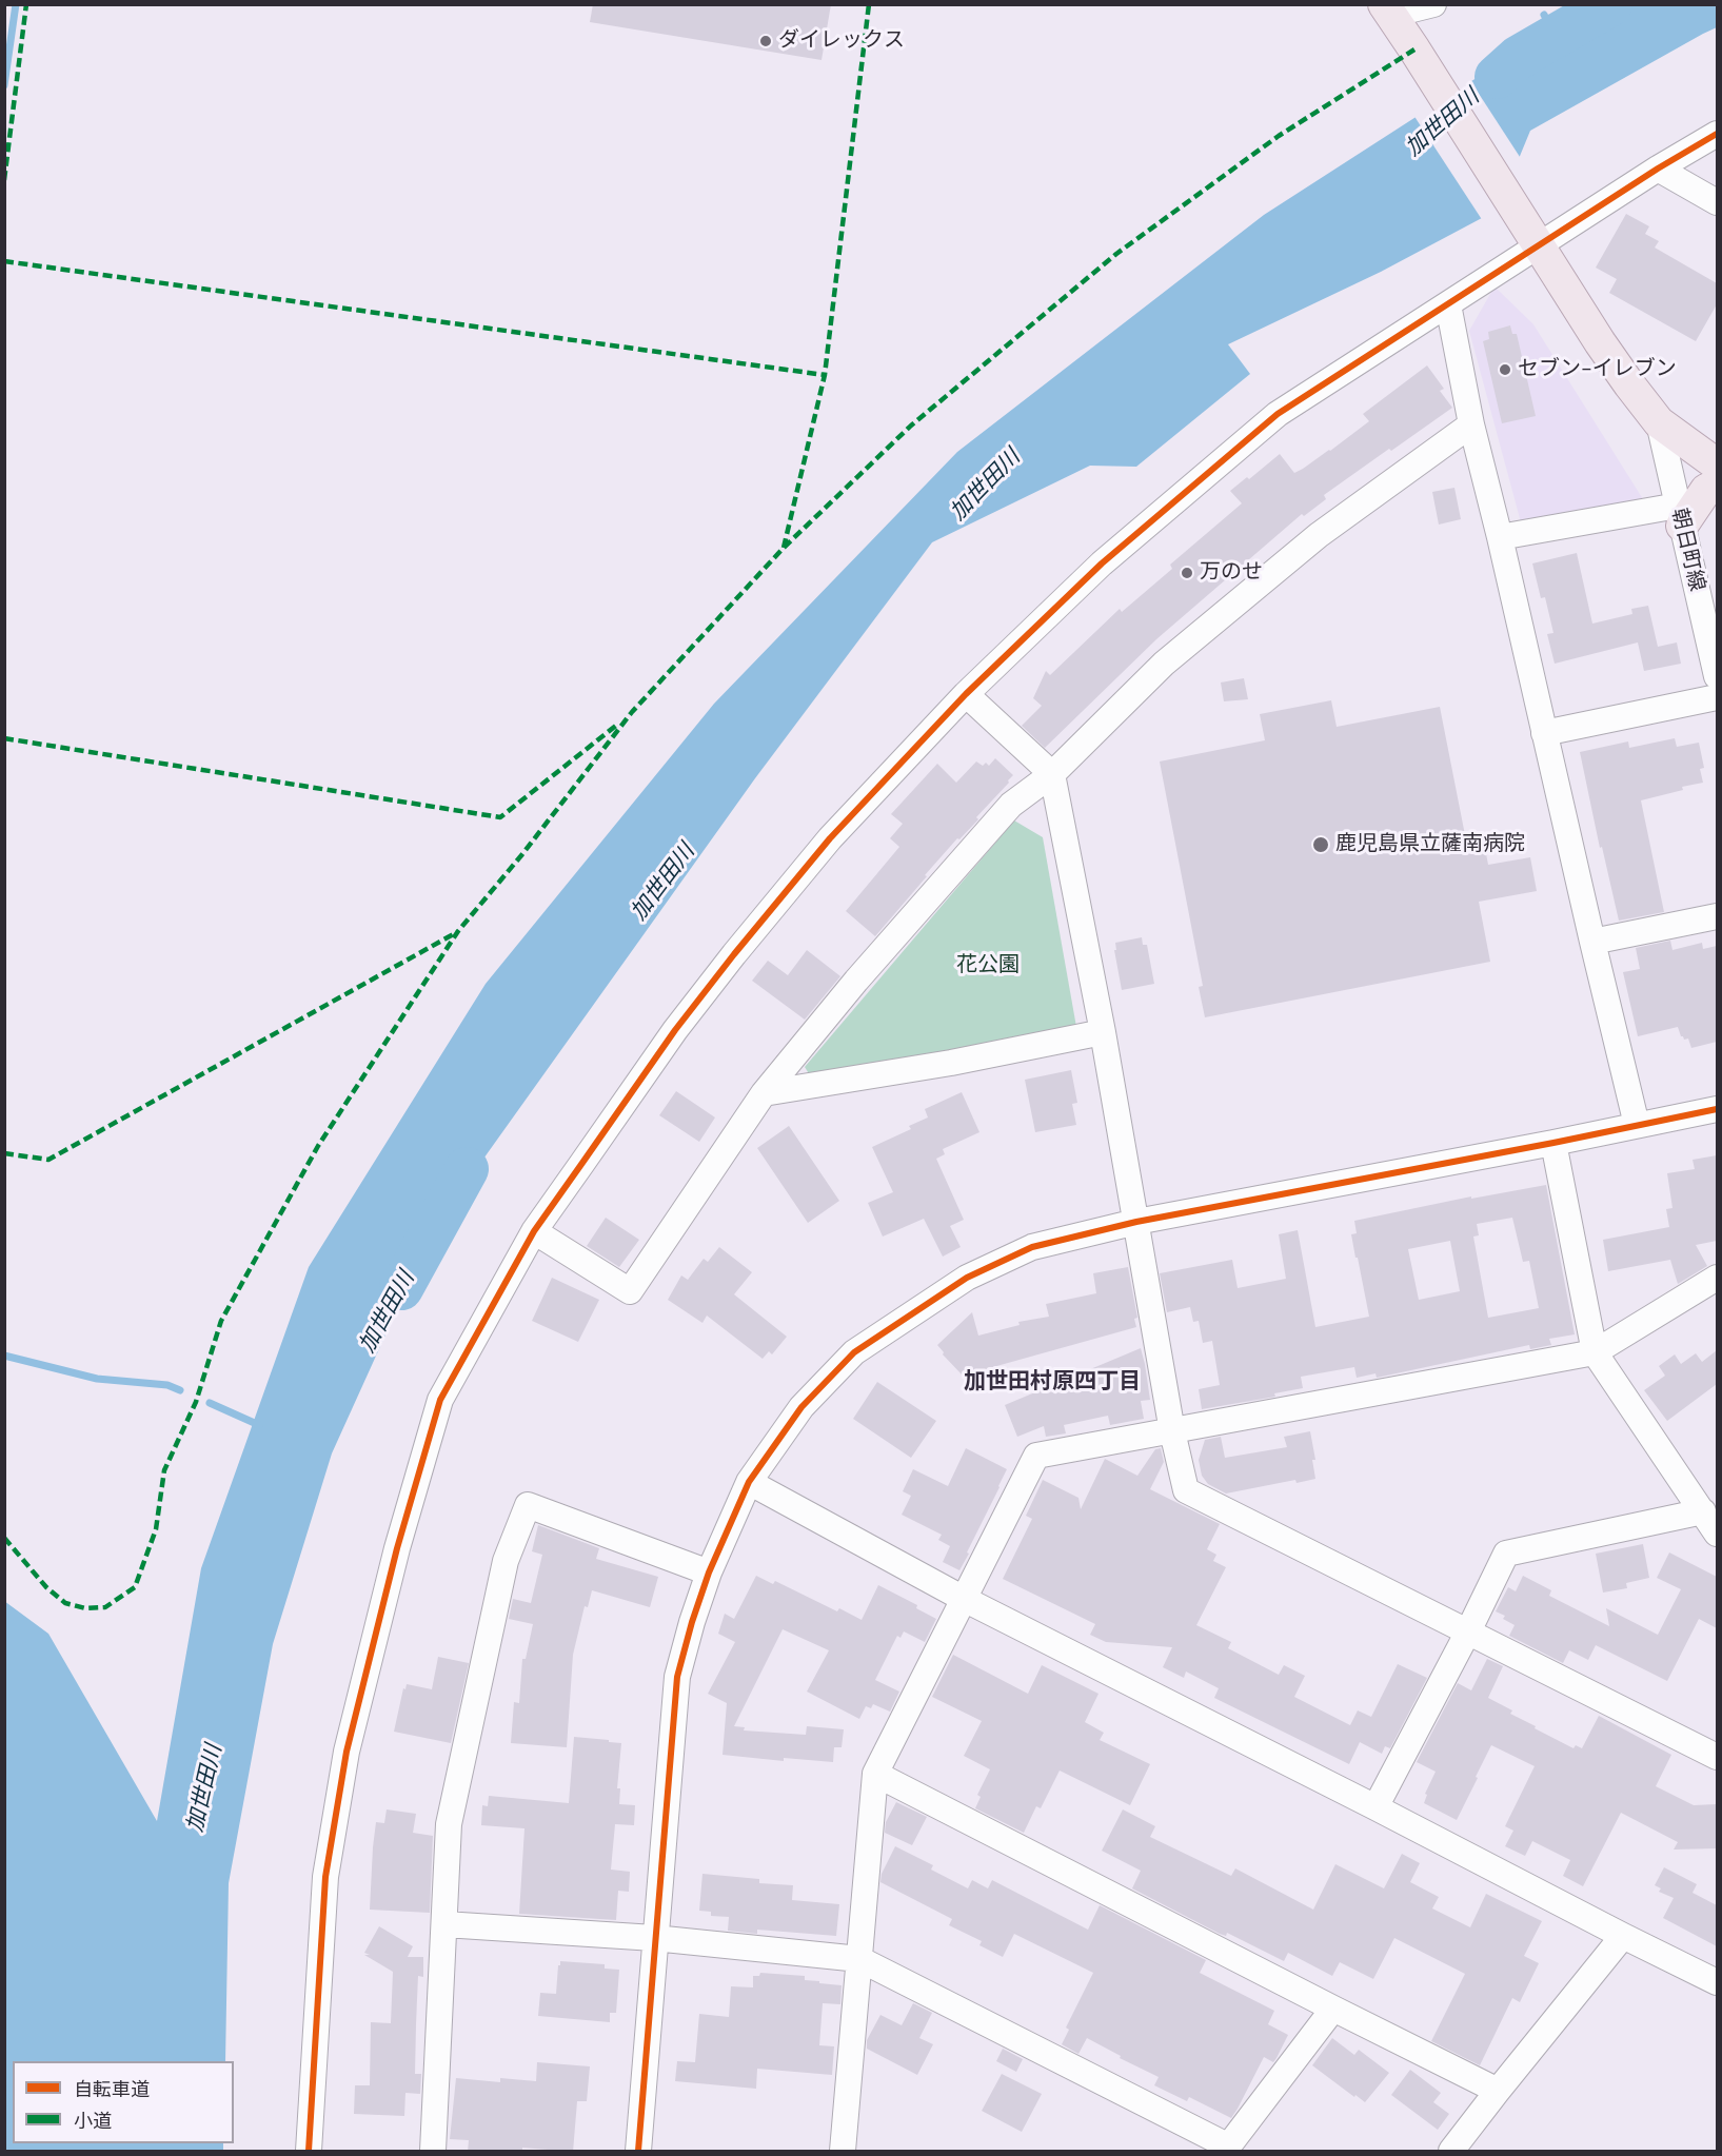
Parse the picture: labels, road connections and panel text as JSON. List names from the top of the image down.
{
  "streets": {
    "street": ["朝日町線"]
  },
  "districts": ["加世田村原四丁目"],
  "water": ["加世田川"],
  "parks": ["花公園"],
  "places": [
    "ダイレックス",
    "セブン-イレブン",
    "万のせ",
    "鹿児島県立薩南病院"
  ],
  "legend": ["自転車道", "小道"]
}
